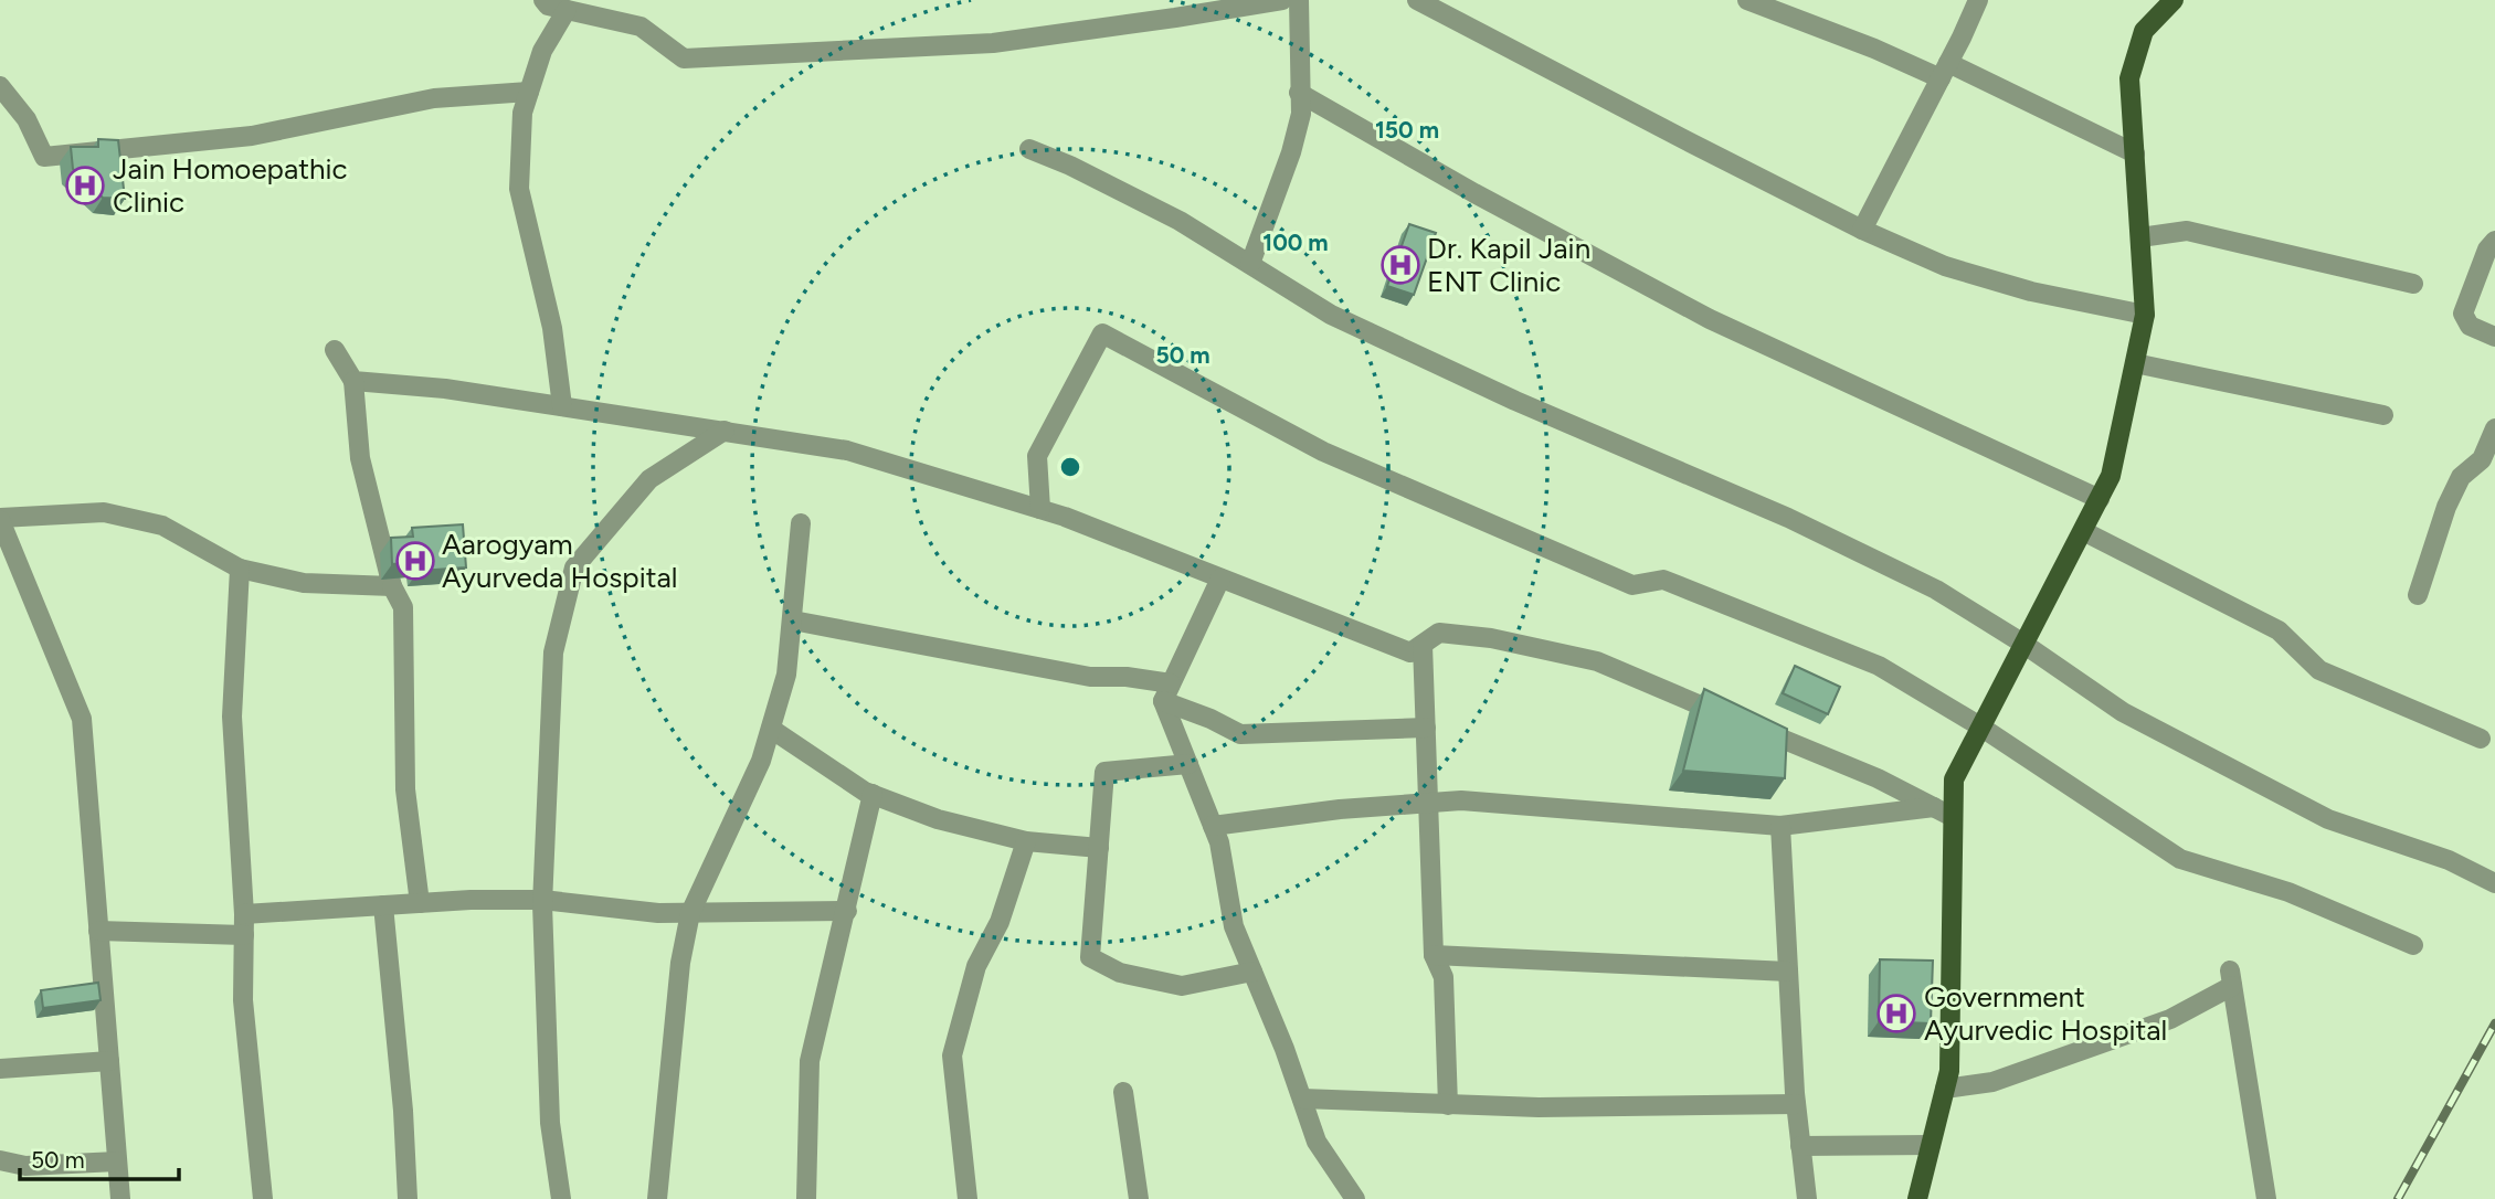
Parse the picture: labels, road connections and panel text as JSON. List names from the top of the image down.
{
  "places": {
    "hospital": [
      "Jain Homoepathic Clinic",
      "Dr. Kapil Jain ENT Clinic",
      "Aarogyam Ayurveda Hospital",
      "Government Ayurvedic Hospital"
    ]
  },
  "scale_bar": "50 m",
  "rings": ["150 m", "100 m", "50 m"]
}
